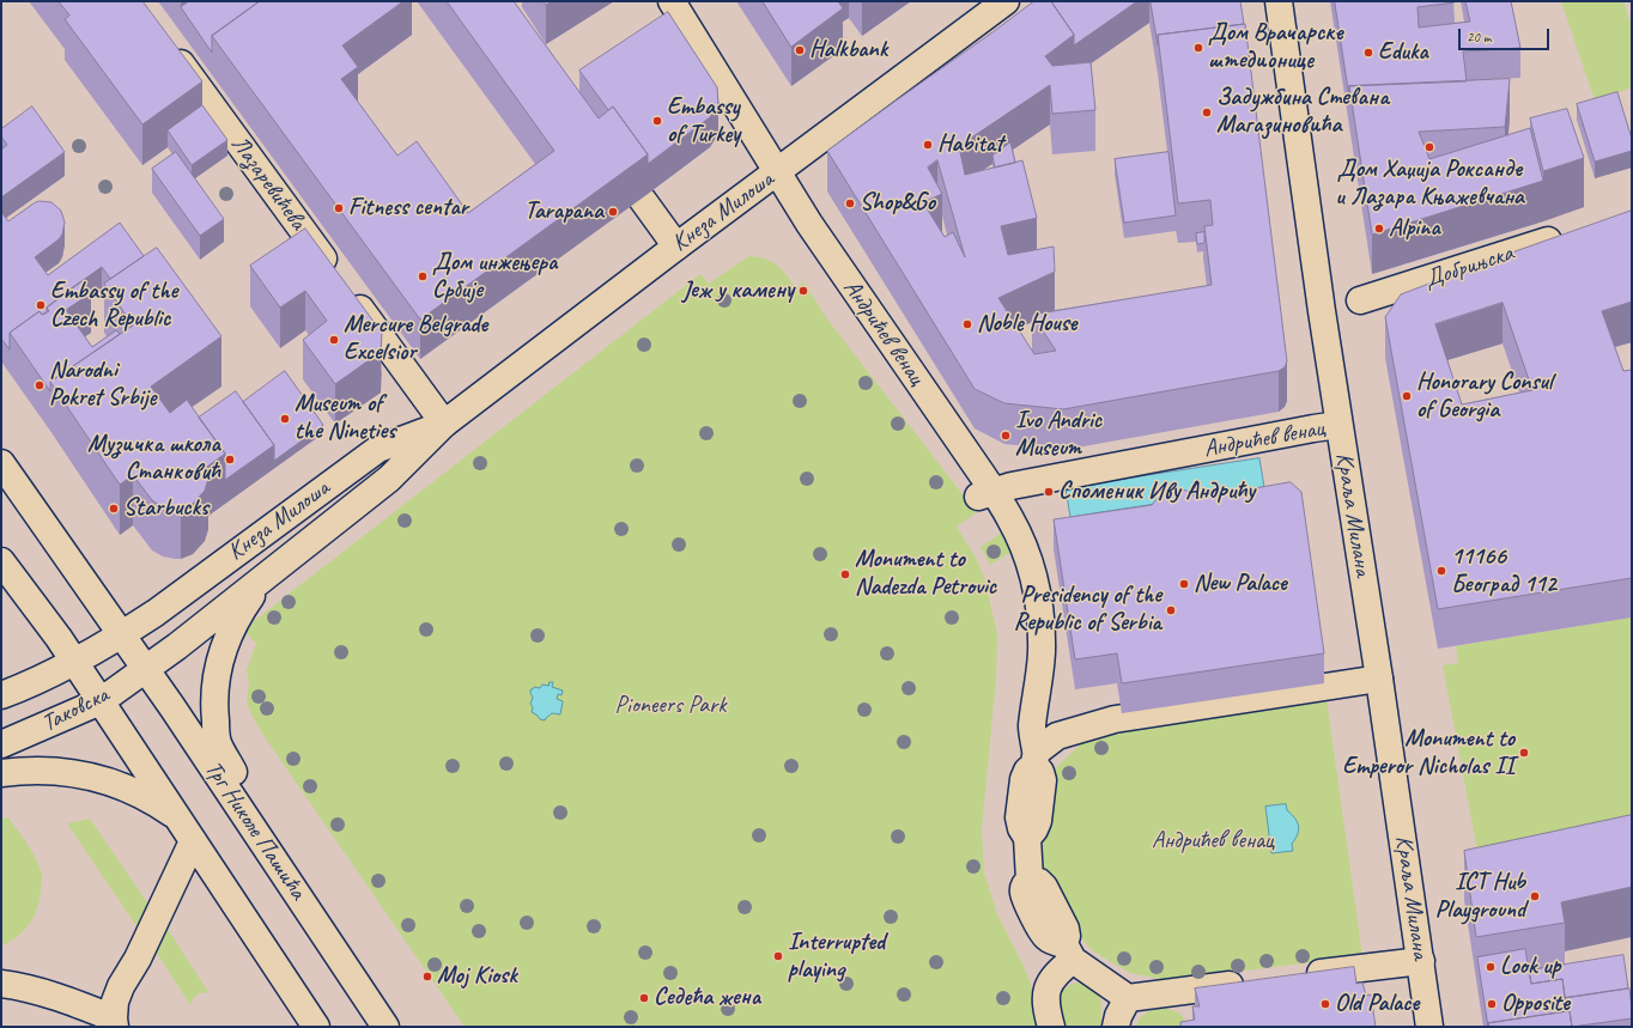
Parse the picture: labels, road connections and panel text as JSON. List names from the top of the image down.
{
  "streets": {
    "main road": [
      "Лазаревићева",
      "Кнеза Милоша",
      "Добрињска",
      "Андрићев венац",
      "Краља Милана",
      "Таковска",
      "Трг Николе Пашића"
    ]
  },
  "crossings": [
    ["Лазаревићева", "Кнеза Милоша"],
    ["Кнеза Милоша", "Андрићев венац"],
    ["Кнеза Милоша", "Таковска"],
    ["Кнеза Милоша", "Трг Николе Пашића"],
    ["Андрићев венац", "Краља Милана"],
    ["Таковска", "Трг Николе Пашића"]
  ],
  "parks": ["Pioneers Park", "Андрићев венац"],
  "places": [
    "Дом Врачарске штедионице",
    "Halkbank",
    "Eduka",
    "Задужбина Стевана Магазиновића",
    "Embassy of Turkey",
    "Habitat",
    "Дом Хаџија Роксанде и Лазара Књажевчана",
    "Shop&Go",
    "Fitness centar",
    "Tarapana",
    "Alpina",
    "Дом инжењера Србије",
    "Јеж у камену",
    "Embassy of the Czech Republic",
    "Noble House",
    "Mercure Belgrade Excelsior",
    "Narodni Pokret Srbije",
    "Honorary Consul of Georgia",
    "Museum of the Nineties",
    "Ivo Andric Museum",
    "Музичка школа Станковић",
    "Споменик Иву Андрићу",
    "Starbucks",
    "11166 Београд 112",
    "Monument to Nadezda Petrovic",
    "New Palace",
    "Presidency of the Republic of Serbia",
    "Monument to Emperor Nicholas II",
    "ICT Hub Playground",
    "Interrupted playing",
    "Look up",
    "Moj Kiosk",
    "Седећа жена",
    "Old Palace",
    "Opposite"
  ],
  "scale_bar": "20 m"
}
